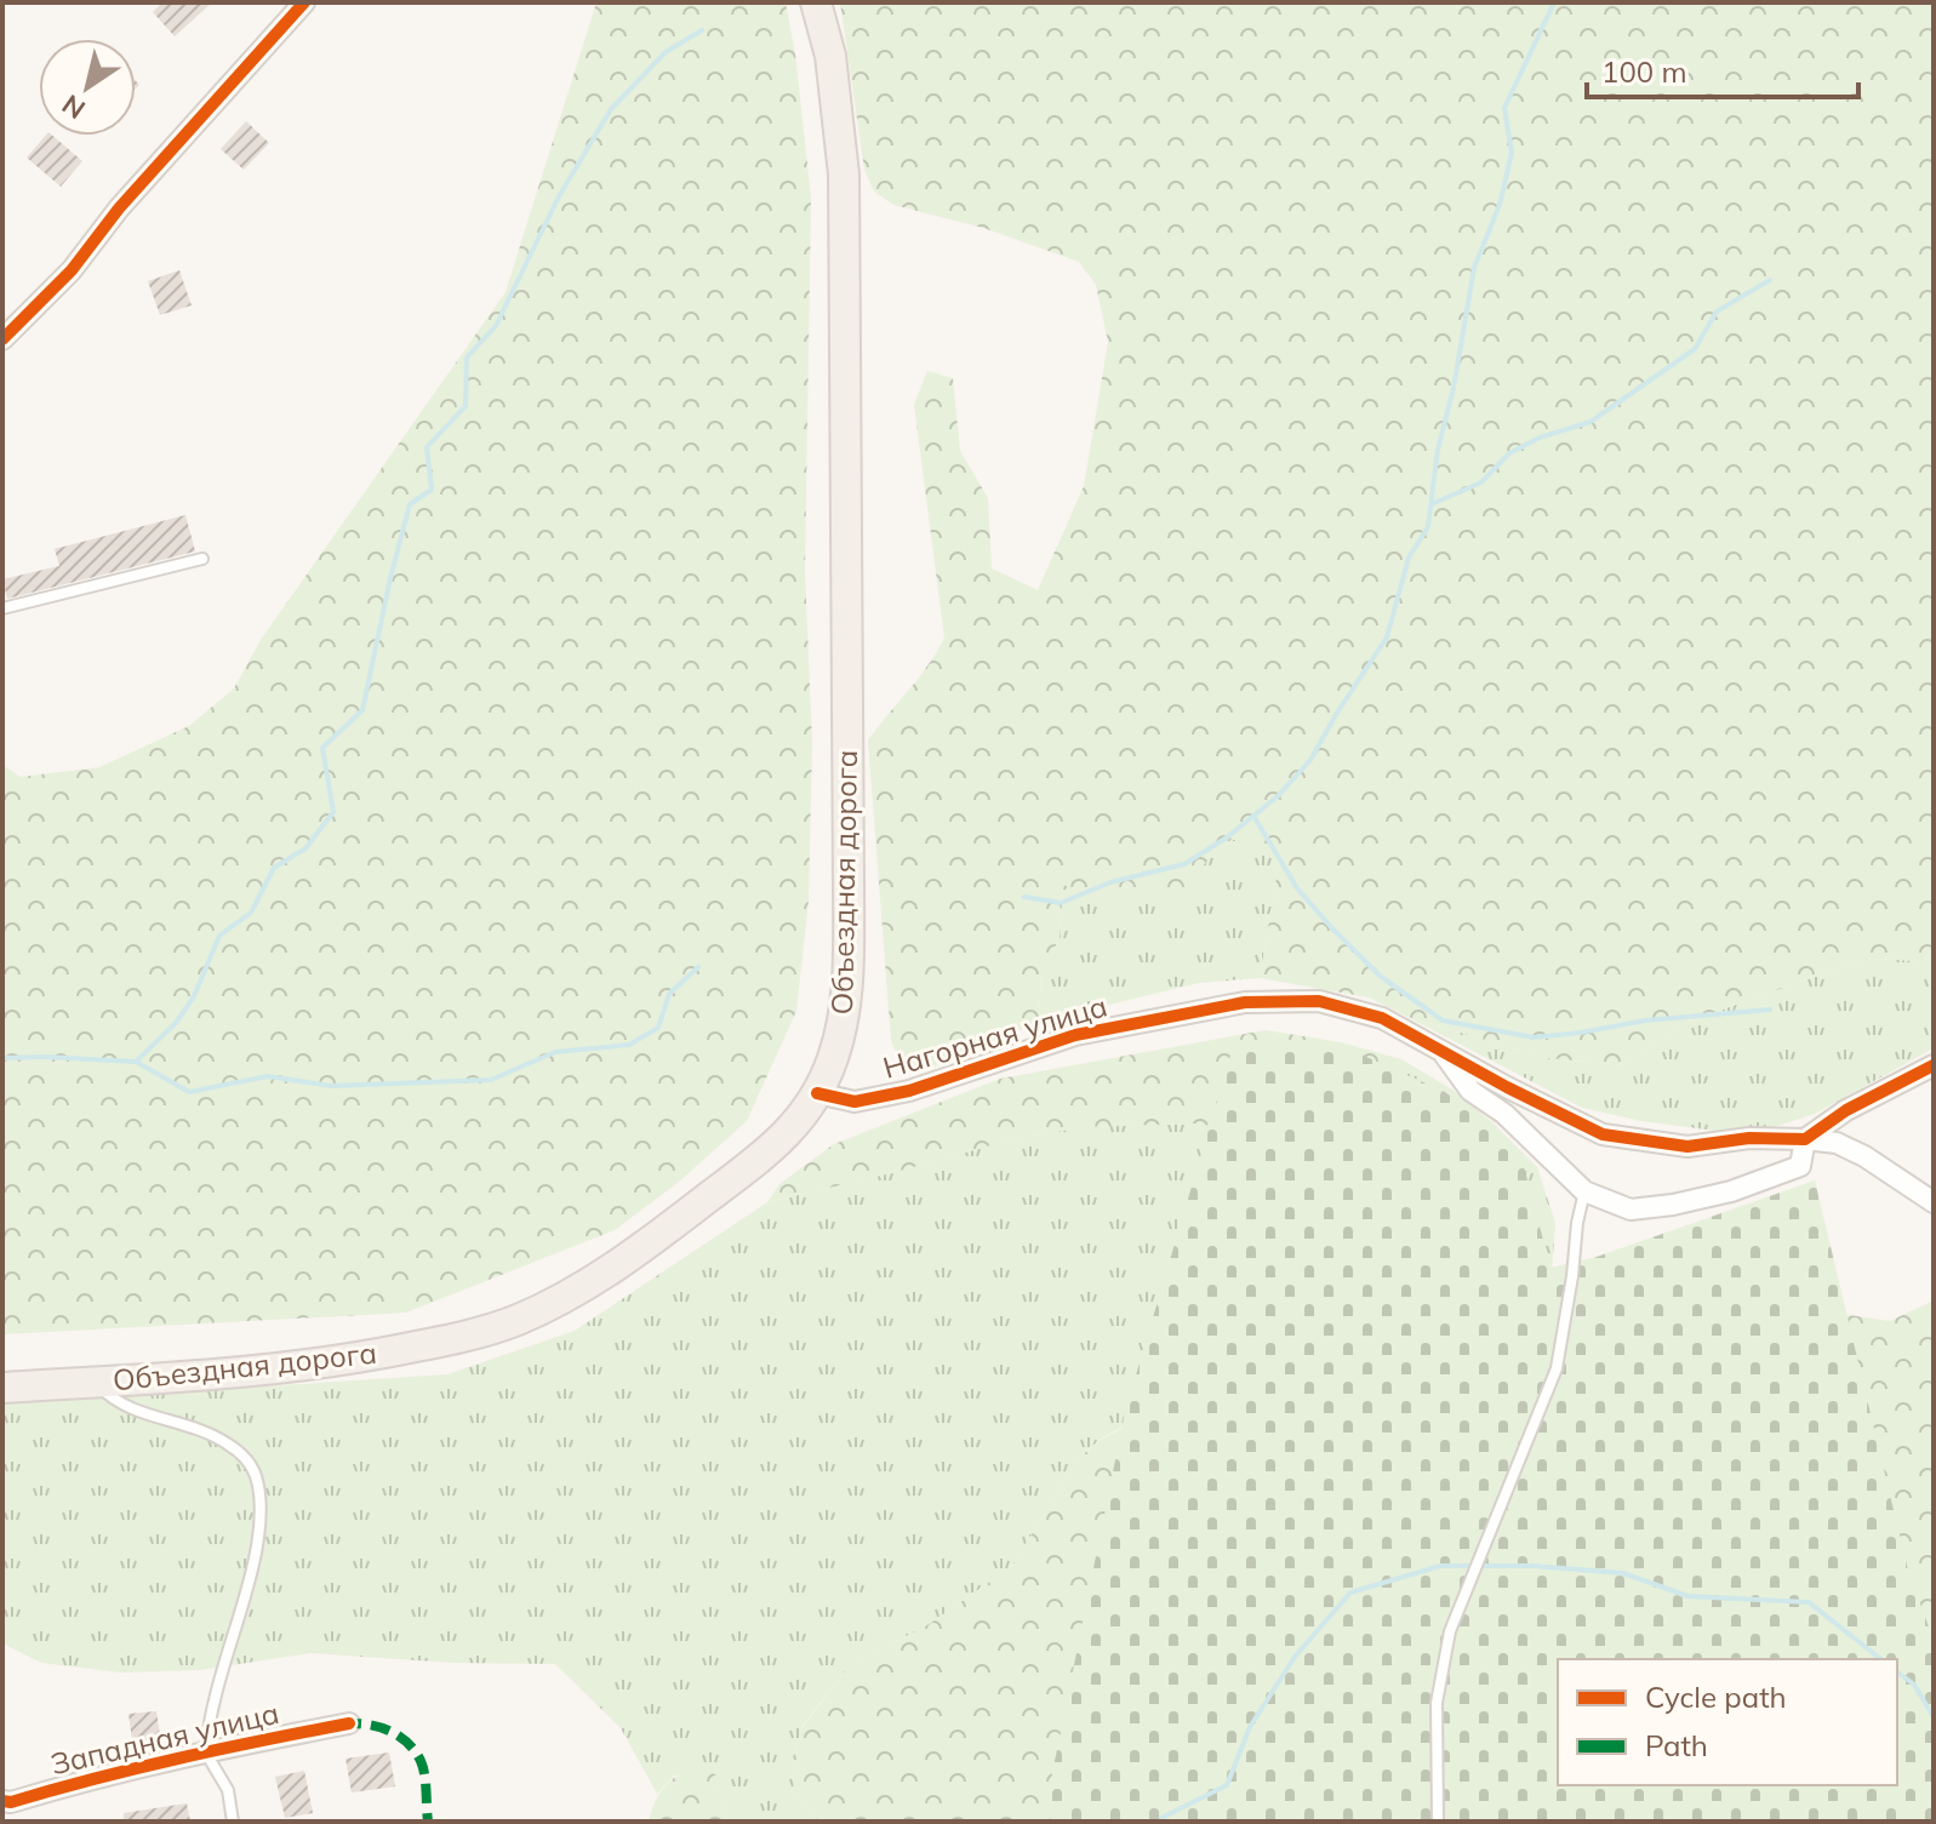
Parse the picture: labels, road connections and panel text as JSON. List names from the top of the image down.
{
  "streets": {
    "main road": ["Объездная дорога"],
    "street": ["Нагорная улица", "Западная улица"]
  },
  "crossings": [
    ["Объездная дорога", "Нагорная улица"]
  ],
  "legend": ["Cycle path", "Path"],
  "scale_bar": "100 m",
  "north": "bottom left"
}
